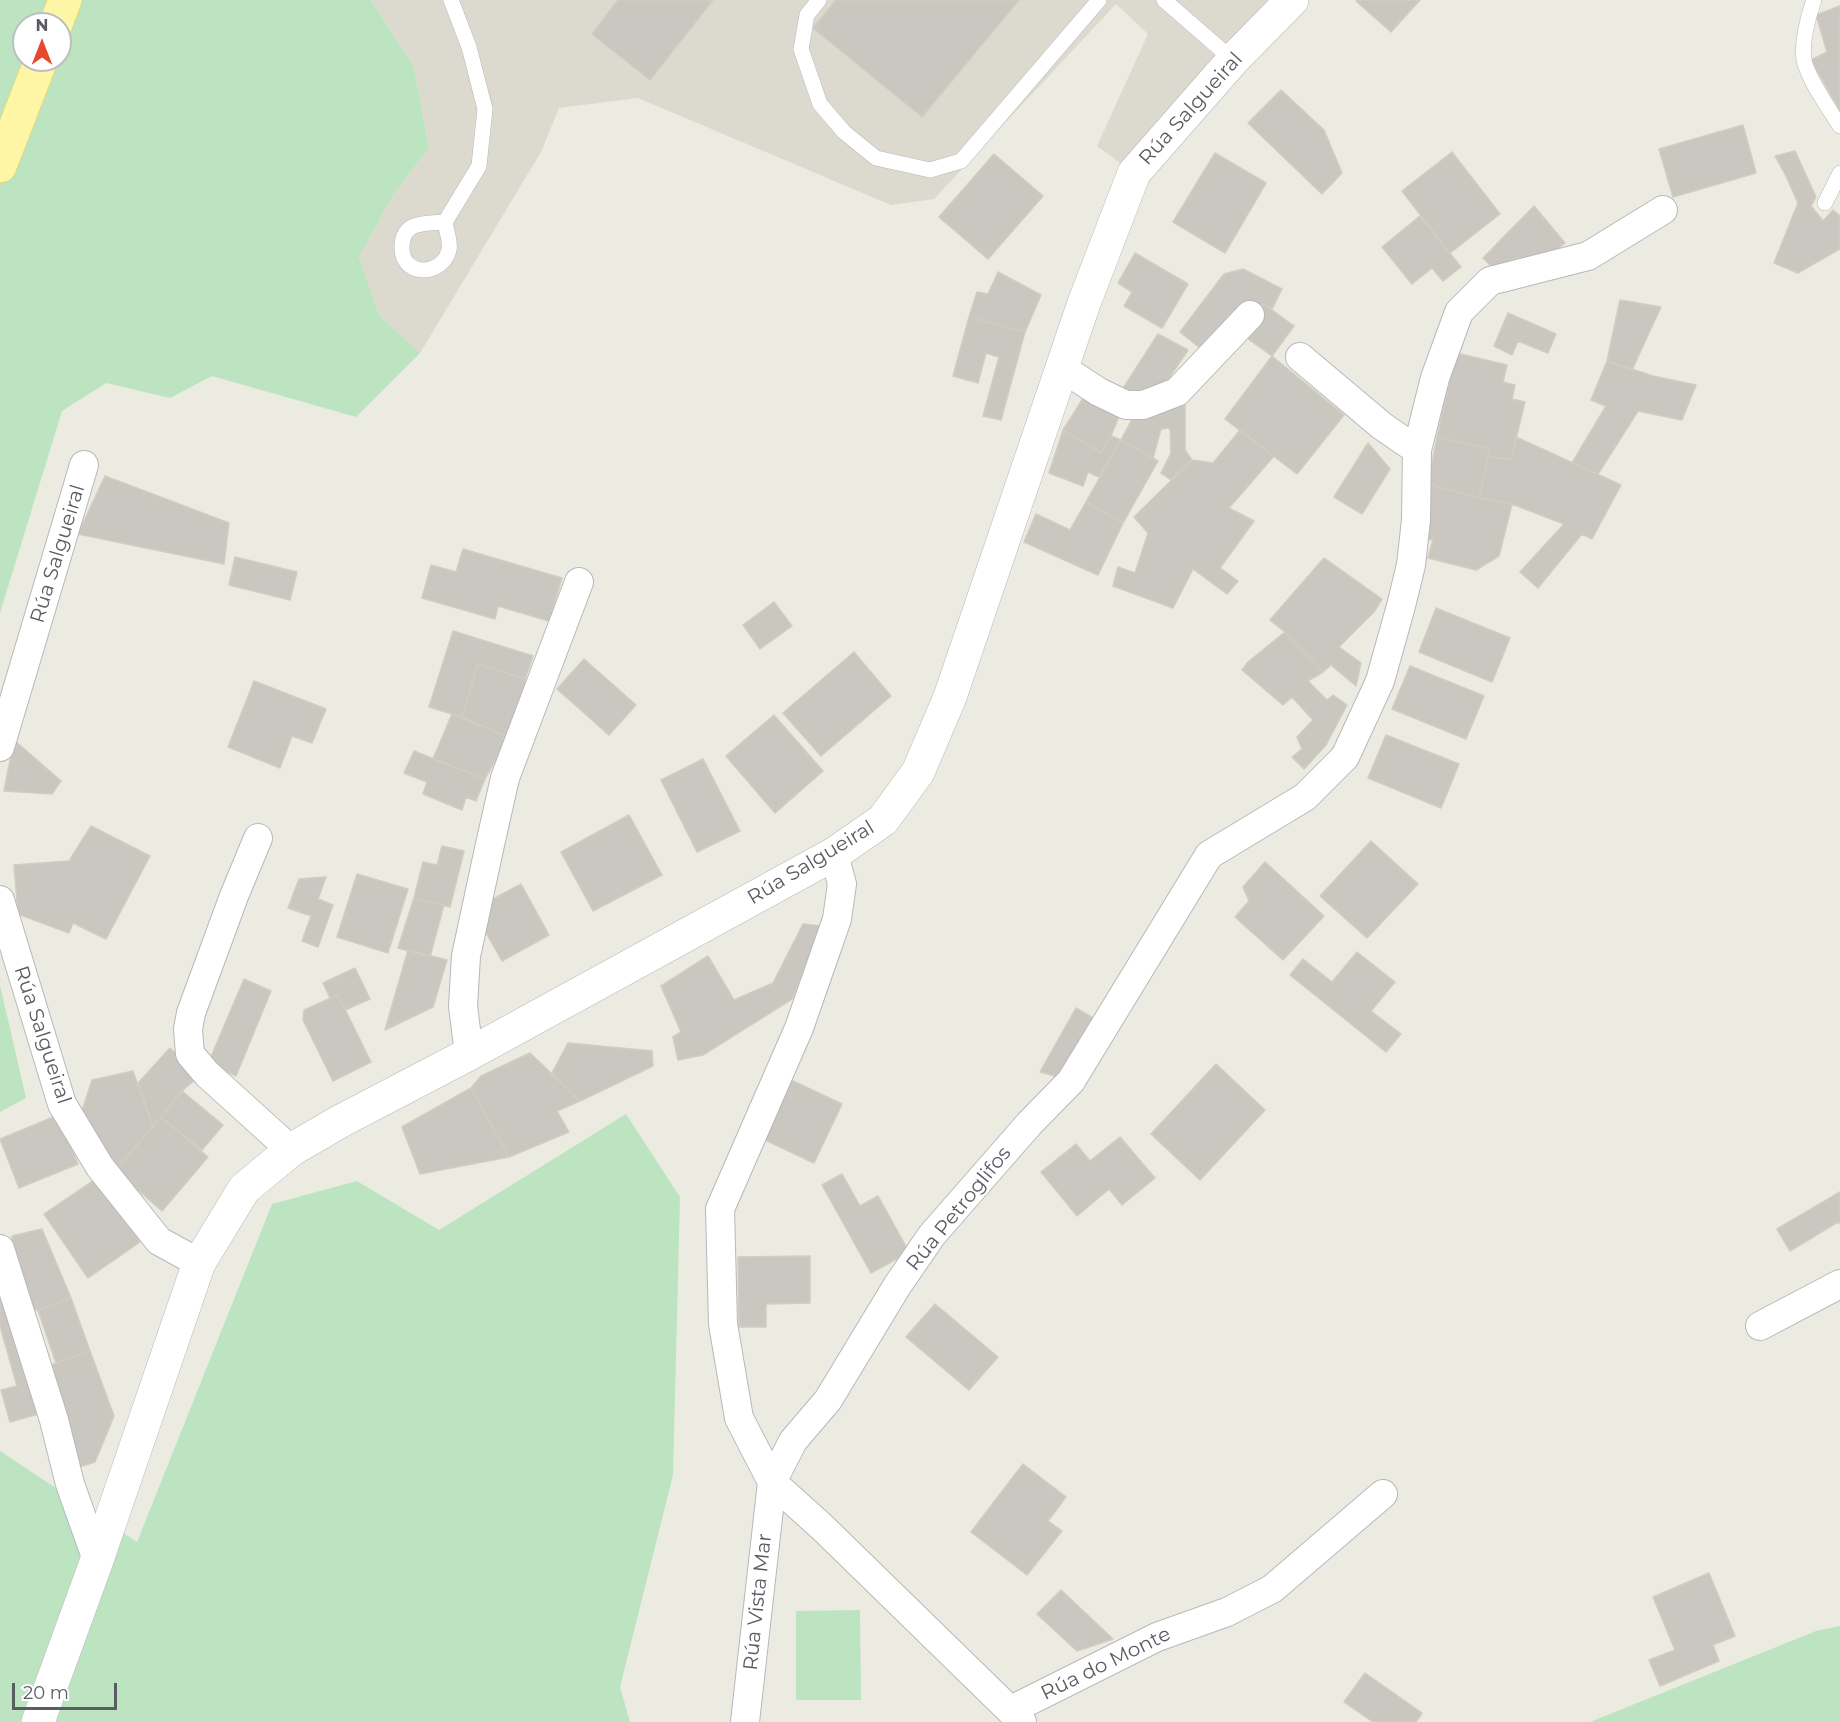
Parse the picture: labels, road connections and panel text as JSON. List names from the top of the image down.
{
  "streets": {
    "street": [
      "Rúa Salgueiral",
      "Rúa Petroglifos",
      "Rúa Vista Mar",
      "Rúa do Monte"
    ]
  },
  "crossings": [
    ["Rúa Petroglifos", "Rúa Vista Mar"],
    ["Rúa Petroglifos", "Rúa do Monte"],
    ["Rúa Vista Mar", "Rúa do Monte"]
  ],
  "scale_bar": "20 m",
  "north": "top"
}
